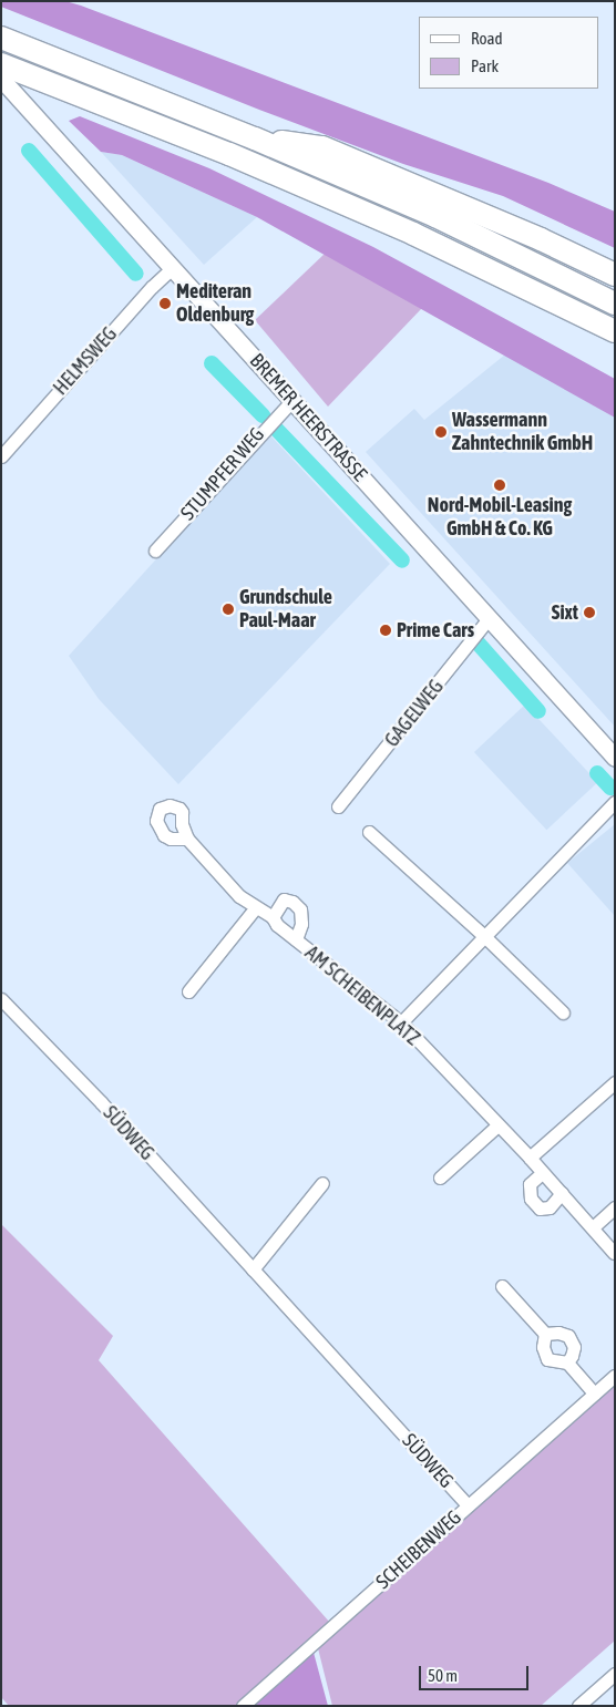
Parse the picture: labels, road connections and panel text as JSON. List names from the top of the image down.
{
  "streets": {
    "street": [
      "HELMSWEG",
      "BREMER HEERSTRASSE",
      "STUMPFER WEG",
      "GAGELWEG",
      "AM SCHEIBENPLATZ",
      "SÜDWEG",
      "SCHEIBENWEG"
    ]
  },
  "crossings": [
    ["HELMSWEG", "BREMER HEERSTRASSE"],
    ["BREMER HEERSTRASSE", "STUMPFER WEG"],
    ["BREMER HEERSTRASSE", "GAGELWEG"],
    ["SÜDWEG", "SCHEIBENWEG"]
  ],
  "places": [
    "Mediteran Oldenburg",
    "Wassermann Zahntechnik GmbH",
    "Nord-Mobil-Leasing GmbH & Co. KG",
    "Grundschule Paul-Maar",
    "Sixt",
    "Prime Cars"
  ],
  "legend": ["Road", "Park"],
  "scale_bar": "50 m"
}
